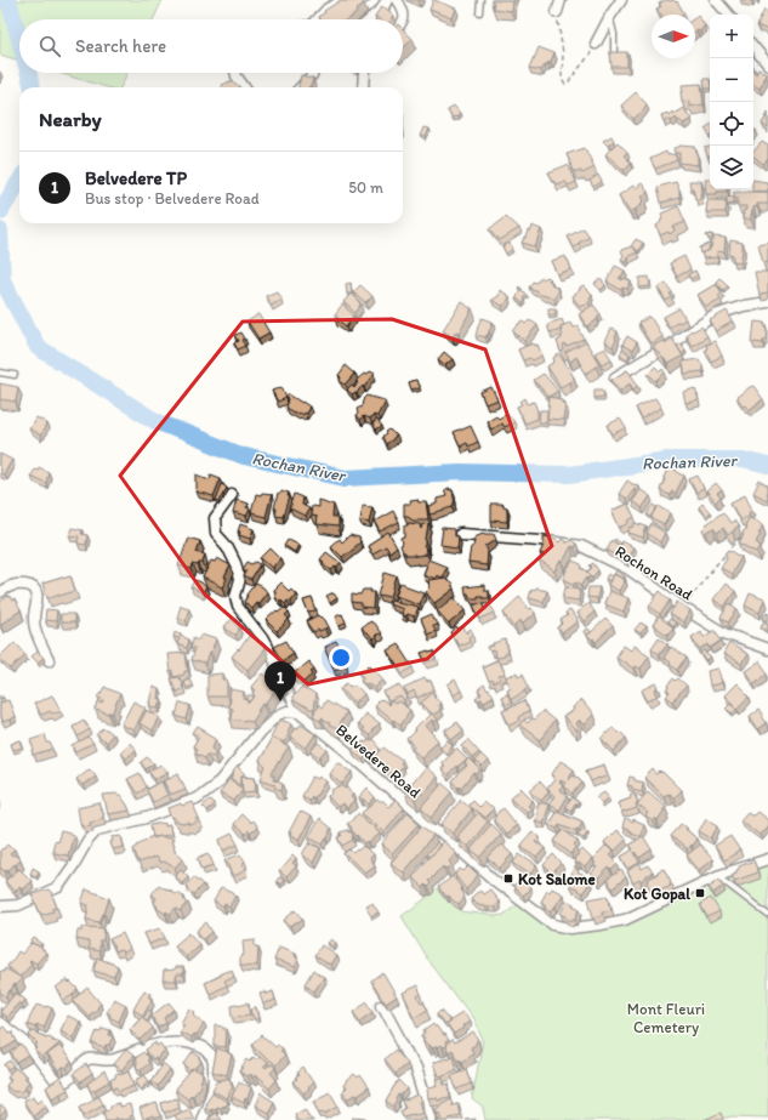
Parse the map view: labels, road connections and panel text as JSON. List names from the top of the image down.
{
  "streets": {
    "street": ["Rochon Road", "Belvedere Road"]
  },
  "water": ["Rochan River"],
  "parks": ["Mont Fleuri Cemetery"],
  "places": {
    "transit": ["Kot Salome", "Kot Gopal"]
  },
  "north": "right",
  "page": {
    "map_buttons": ["+", "−"],
    "search": "Search here",
    "heading": "Nearby",
    "list": [
      {
        "mark": "1",
        "name": "Belvedere TP",
        "note": "Bus stop · Belvedere Road",
        "value": "50 m"
      }
    ],
    "pins": "1"
  }
}
